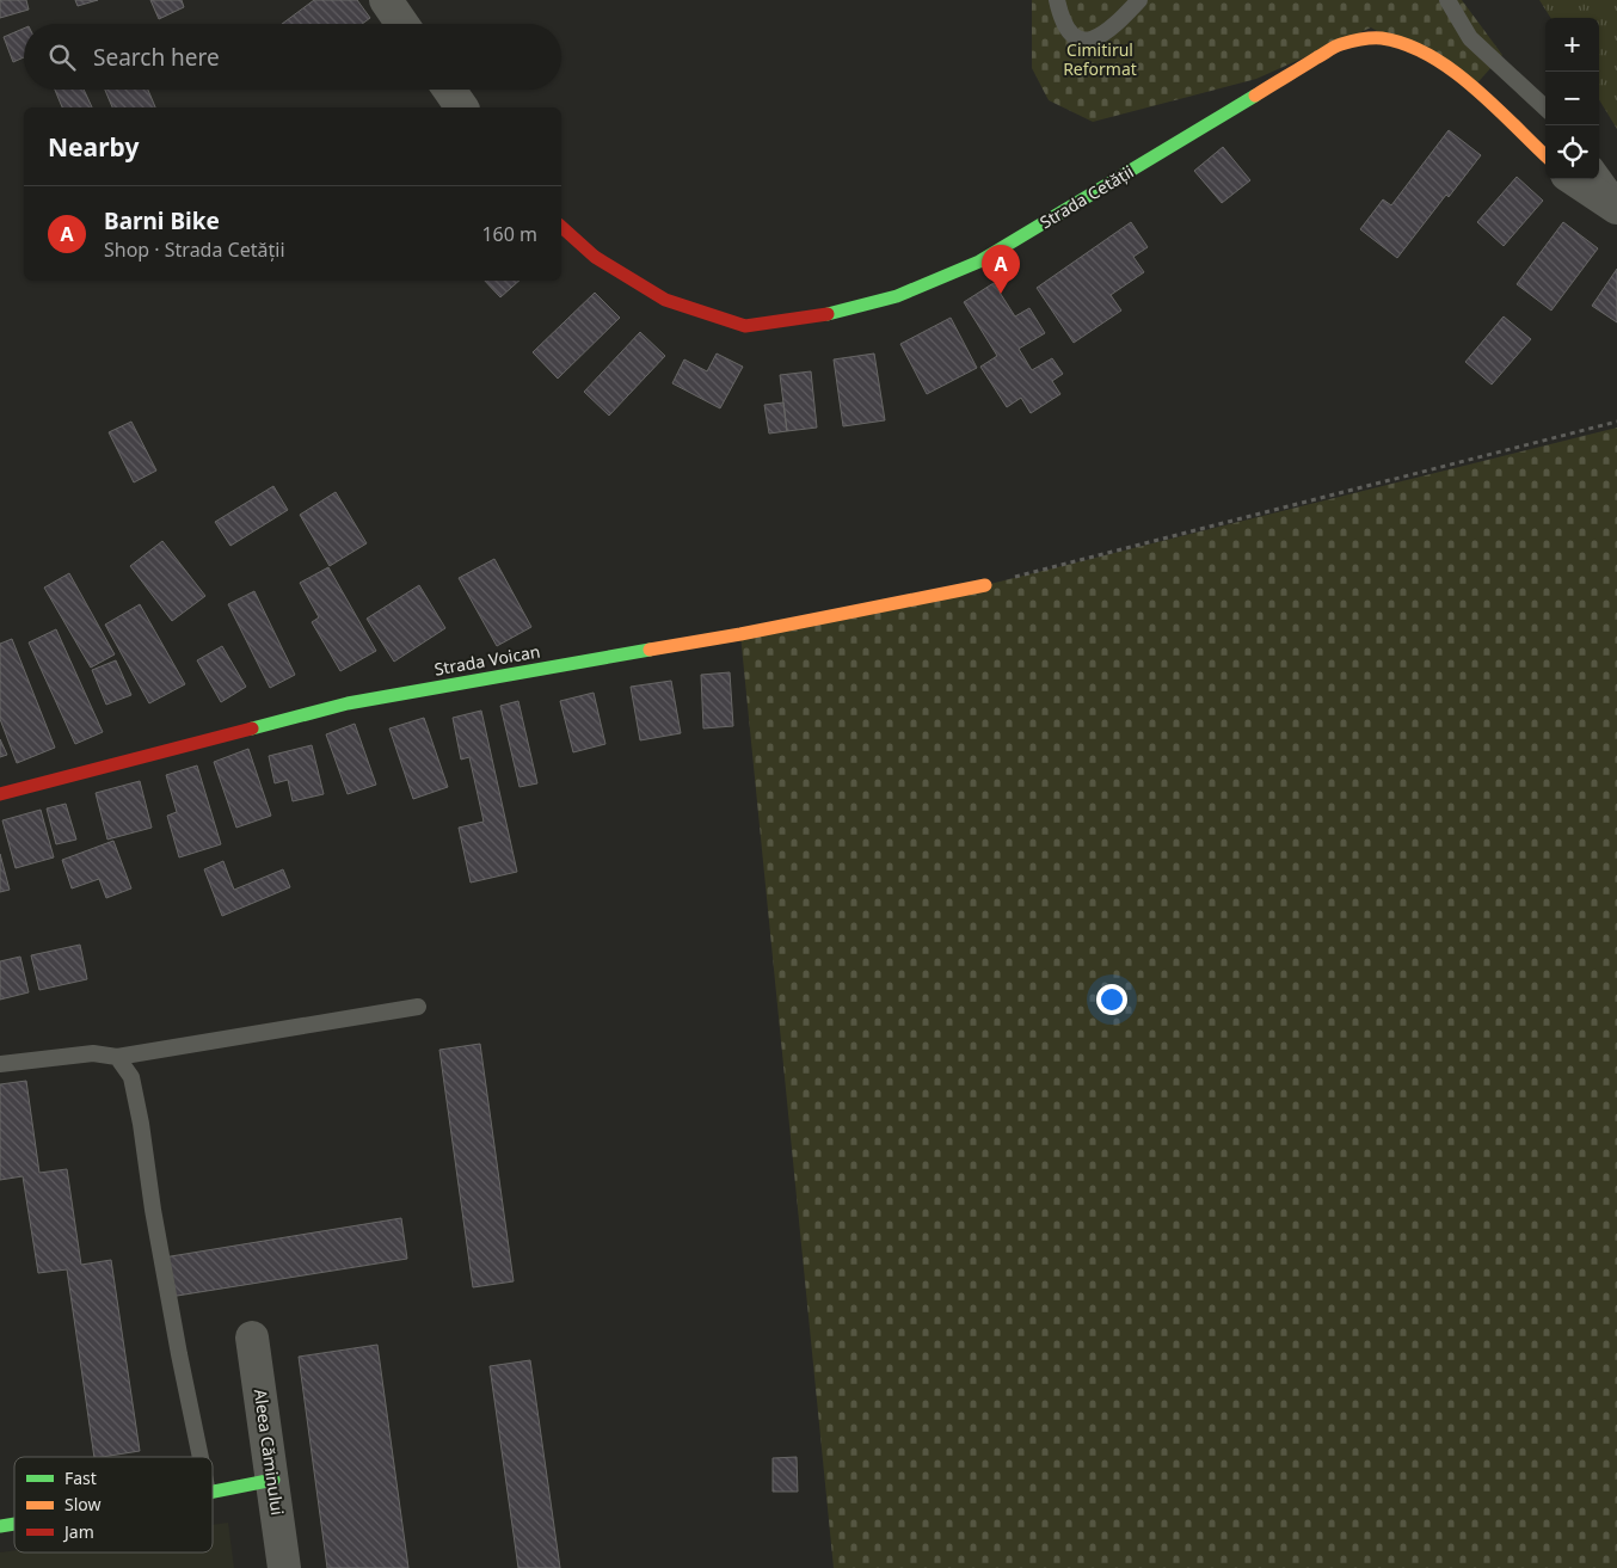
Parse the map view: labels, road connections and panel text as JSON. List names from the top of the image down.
{
  "streets": {
    "street": ["Strada Cetății", "Strada Voican", "Aleea Căminului"]
  },
  "parks": ["Cimitirul Reformat"],
  "legend": ["Fast", "Slow", "Jam"],
  "page": {
    "map_buttons": ["+", "−"],
    "search": "Search here",
    "heading": "Nearby",
    "list": [
      {
        "mark": "A",
        "name": "Barni Bike",
        "note": "Shop · Strada Cetății",
        "value": "160 m"
      }
    ],
    "pins": "A"
  }
}
